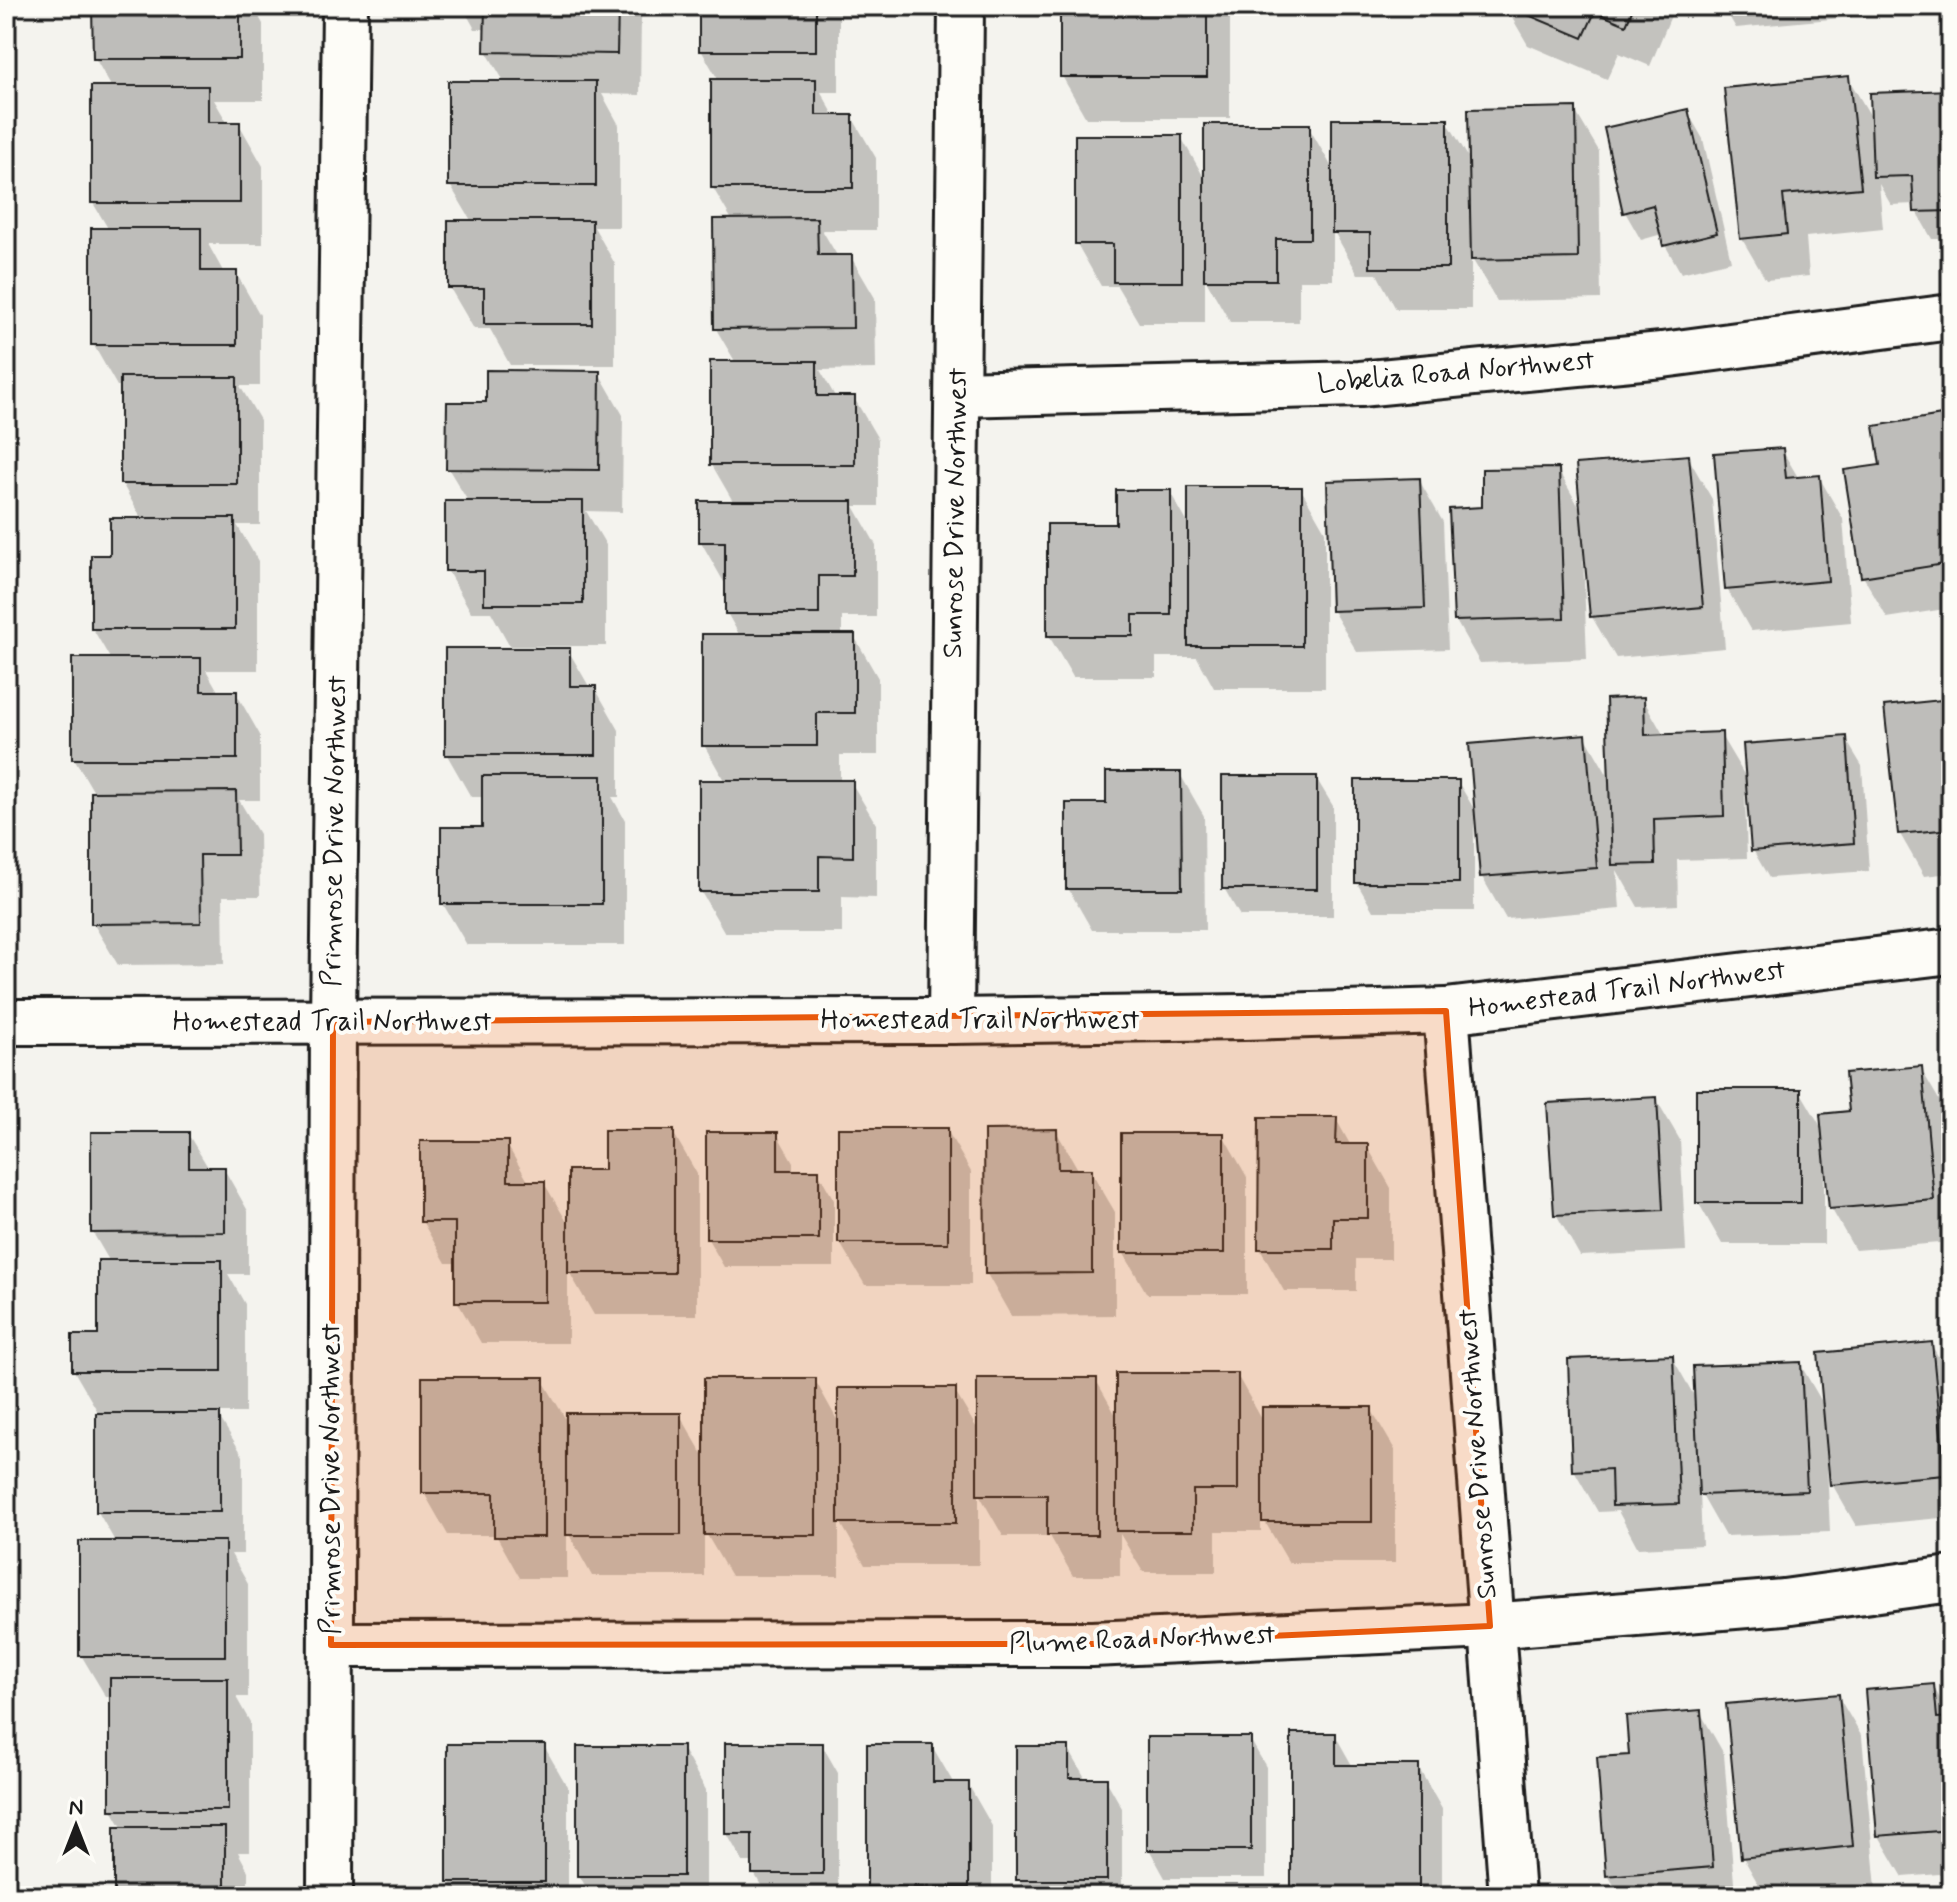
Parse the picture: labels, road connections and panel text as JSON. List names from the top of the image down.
{
  "streets": {
    "street": [
      "Lobelia Road Northwest",
      "Sunrose Drive Northwest",
      "Primrose Drive Northwest",
      "Homestead Trail Northwest",
      "Plume Road Northwest"
    ]
  },
  "crossings": [
    ["Lobelia Road Northwest", "Sunrose Drive Northwest"],
    ["Sunrose Drive Northwest", "Homestead Trail Northwest"],
    ["Sunrose Drive Northwest", "Plume Road Northwest"],
    ["Primrose Drive Northwest", "Homestead Trail Northwest"],
    ["Primrose Drive Northwest", "Plume Road Northwest"]
  ],
  "north": "top"
}
